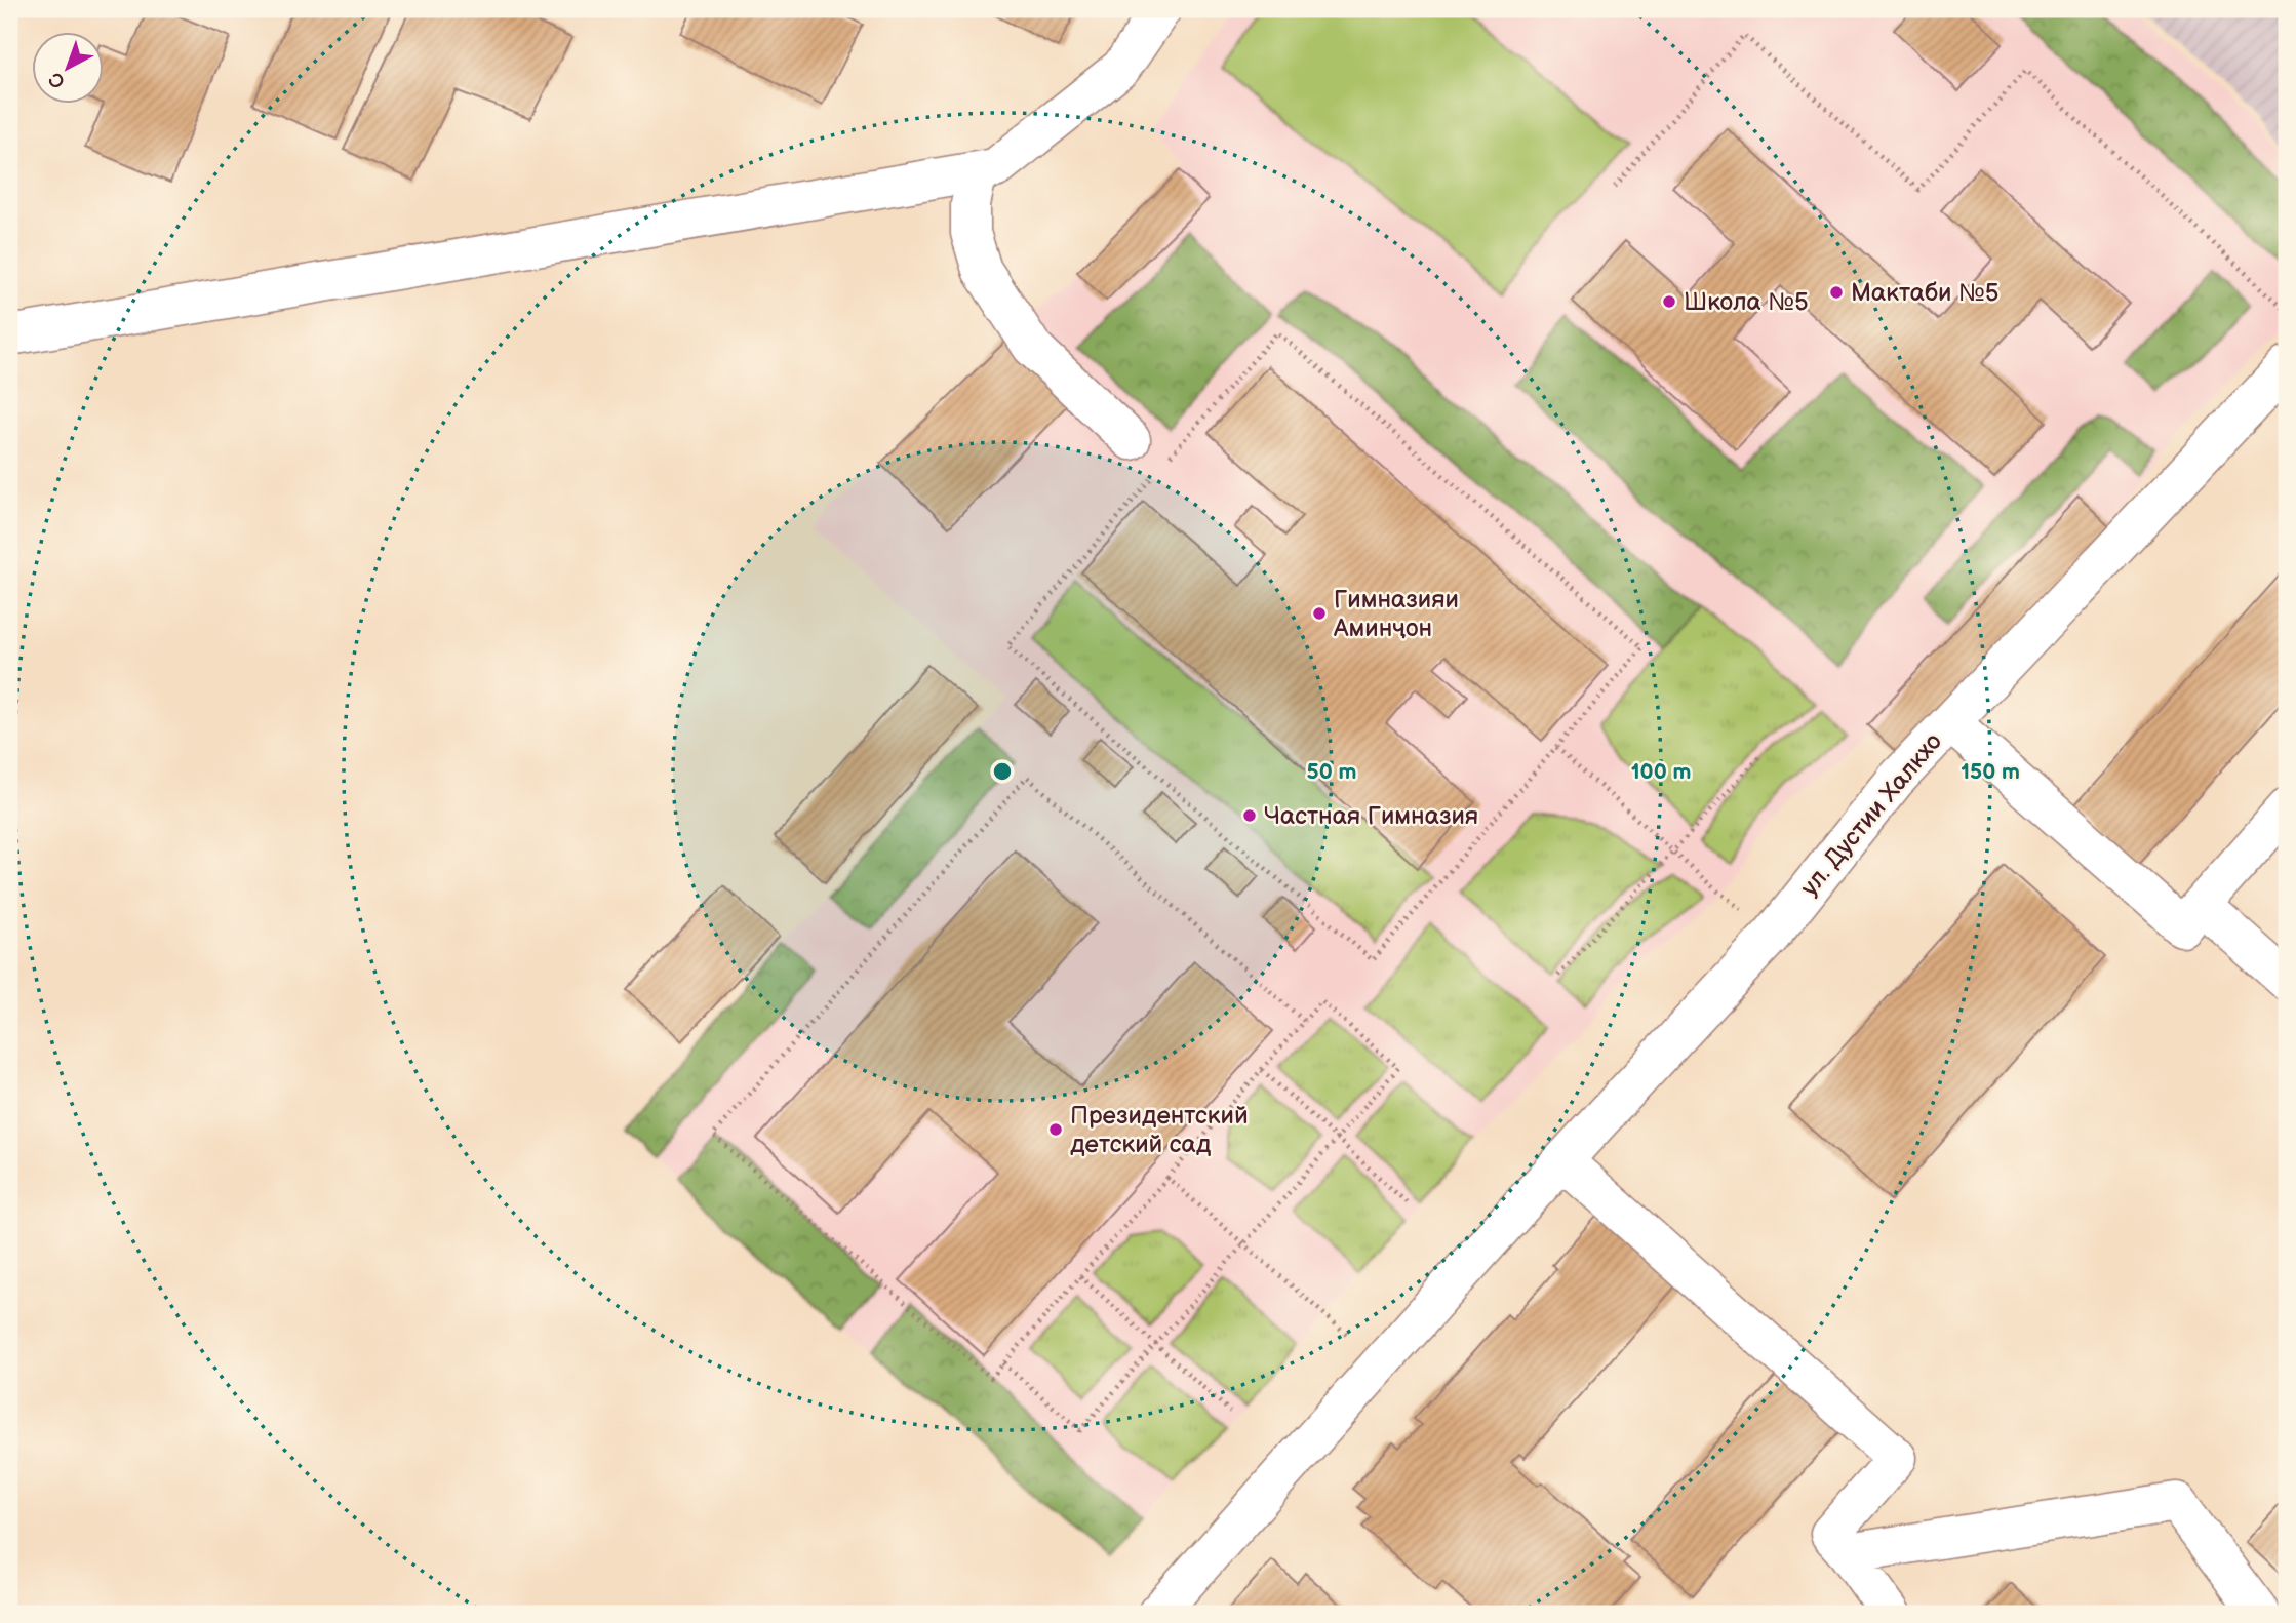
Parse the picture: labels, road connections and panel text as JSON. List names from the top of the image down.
{
  "streets": {
    "street": ["ул. Дустии Халкхо"]
  },
  "places": [
    "Мактаби №5",
    "Школа №5",
    "Гимназияи Аминҷон",
    "Частная Гимназия",
    "Президентский детский сад"
  ],
  "north": "bottom left",
  "rings": ["50 m", "100 m", "150 m"]
}
